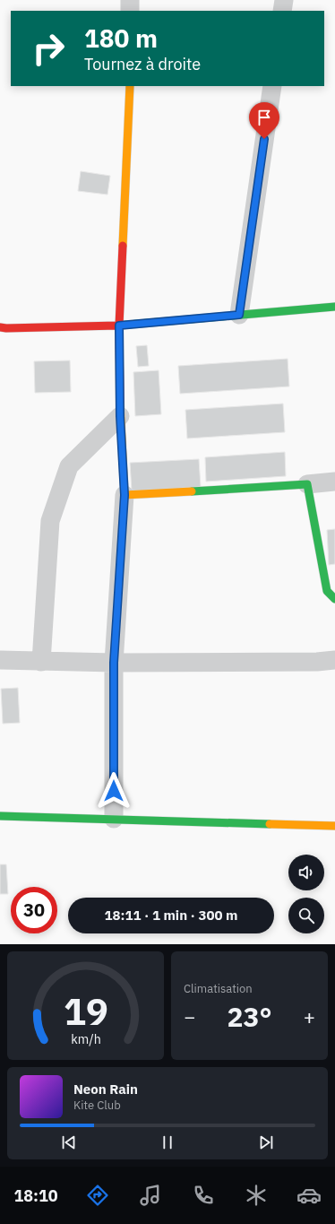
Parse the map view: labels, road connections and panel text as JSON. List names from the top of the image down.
{
  "page": {
    "turn": ["180 m", "Tournez à droite"],
    "limit": "30",
    "trip": "18:11 · 1 min · 300 m",
    "tile": "Climatisation",
    "heat": ["−", "23°", "+"],
    "song": ["Neon Rain", "Kite Club"],
    "tabs": "18:10",
    "gauge": ["19", "km/h"]
  }
}
